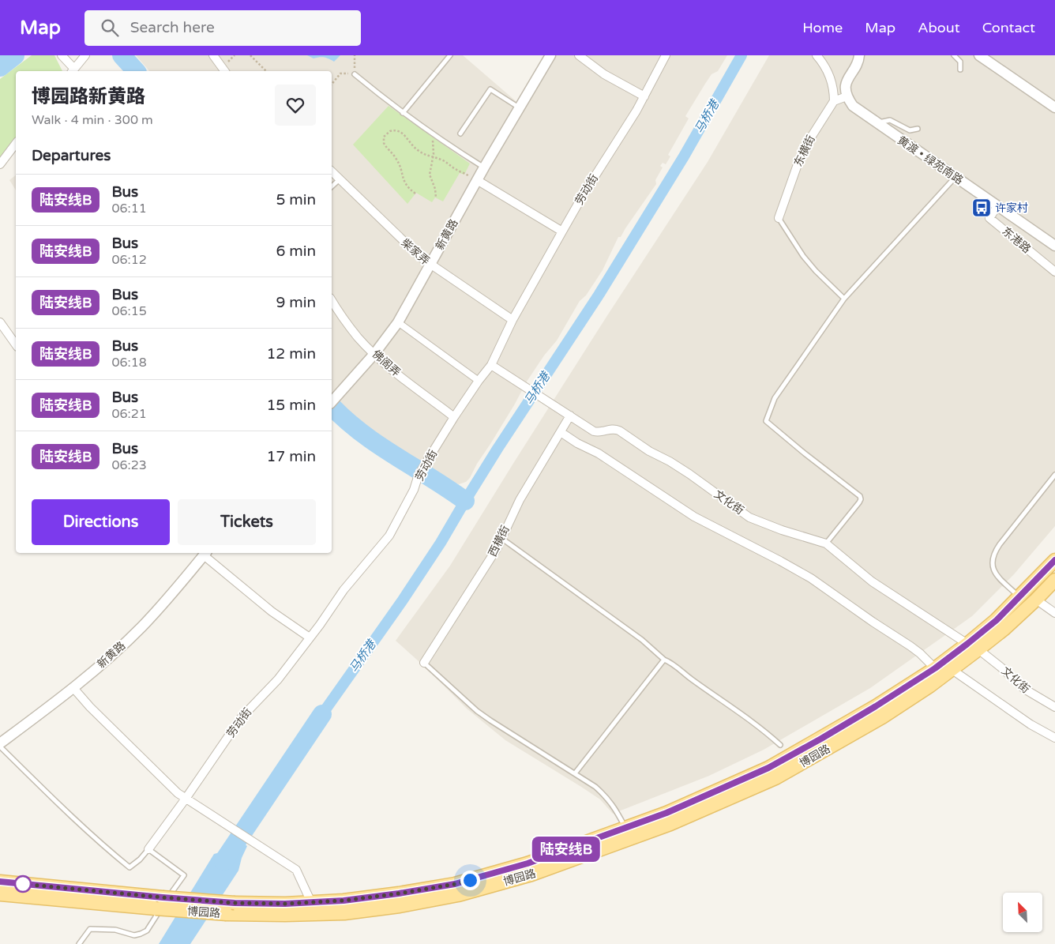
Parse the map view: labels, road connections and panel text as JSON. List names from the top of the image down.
{
  "streets": {
    "main road": ["博园路"],
    "street": [
      "东横街",
      "黄渡 • 绿苑南路",
      "劳动街",
      "新黄路",
      "东港路",
      "柴家弄",
      "佛阁弄",
      "文化街",
      "西横街"
    ]
  },
  "crossings": [
    ["黄渡 • 绿苑南路", "东港路"],
    ["劳动街", "柴家弄"],
    ["劳动街", "佛阁弄"],
    ["劳动街", "文化街"],
    ["新黄路", "柴家弄"],
    ["新黄路", "佛阁弄"],
    ["文化街", "西横街"],
    ["文化街", "博园路"]
  ],
  "water": ["马桥港"],
  "places": {
    "bus stop": ["许家村"]
  },
  "lines": ["bus line 陆安线B"],
  "north": "top left",
  "page": {
    "header": "Map",
    "search": "Search here",
    "nav": [
      "Home",
      "Map",
      "About",
      "Contact"
    ],
    "on_map": "陆安线B",
    "heading": [
      ["博园路新黄路", "Walk · 4 min · 300 m"],
      "Departures"
    ],
    "list": [
      {
        "mark": "陆安线B",
        "name": "Bus",
        "note": "06:11",
        "value": "5 min"
      },
      {
        "mark": "陆安线B",
        "name": "Bus",
        "note": "06:12",
        "value": "6 min"
      },
      {
        "mark": "陆安线B",
        "name": "Bus",
        "note": "06:15",
        "value": "9 min"
      },
      {
        "mark": "陆安线B",
        "name": "Bus",
        "note": "06:18",
        "value": "12 min"
      },
      {
        "mark": "陆安线B",
        "name": "Bus",
        "note": "06:21",
        "value": "15 min"
      },
      {
        "mark": "陆安线B",
        "name": "Bus",
        "note": "06:23",
        "value": "17 min"
      }
    ],
    "buttons": ["Directions", "Tickets"]
  }
}
